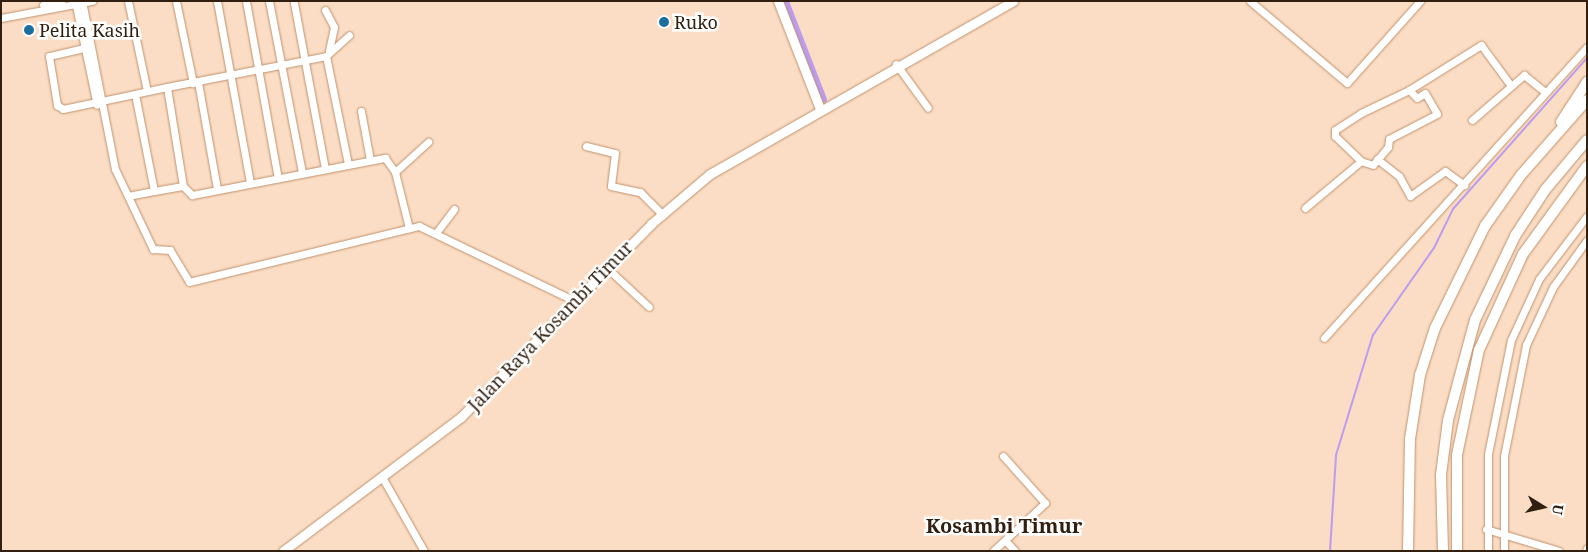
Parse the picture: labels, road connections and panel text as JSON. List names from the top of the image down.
{
  "streets": {
    "main road": ["Jalan Raya Kosambi Timur"]
  },
  "districts": ["Kosambi Timur"],
  "places": ["Ruko", "Pelita Kasih"],
  "north": "right"
}
